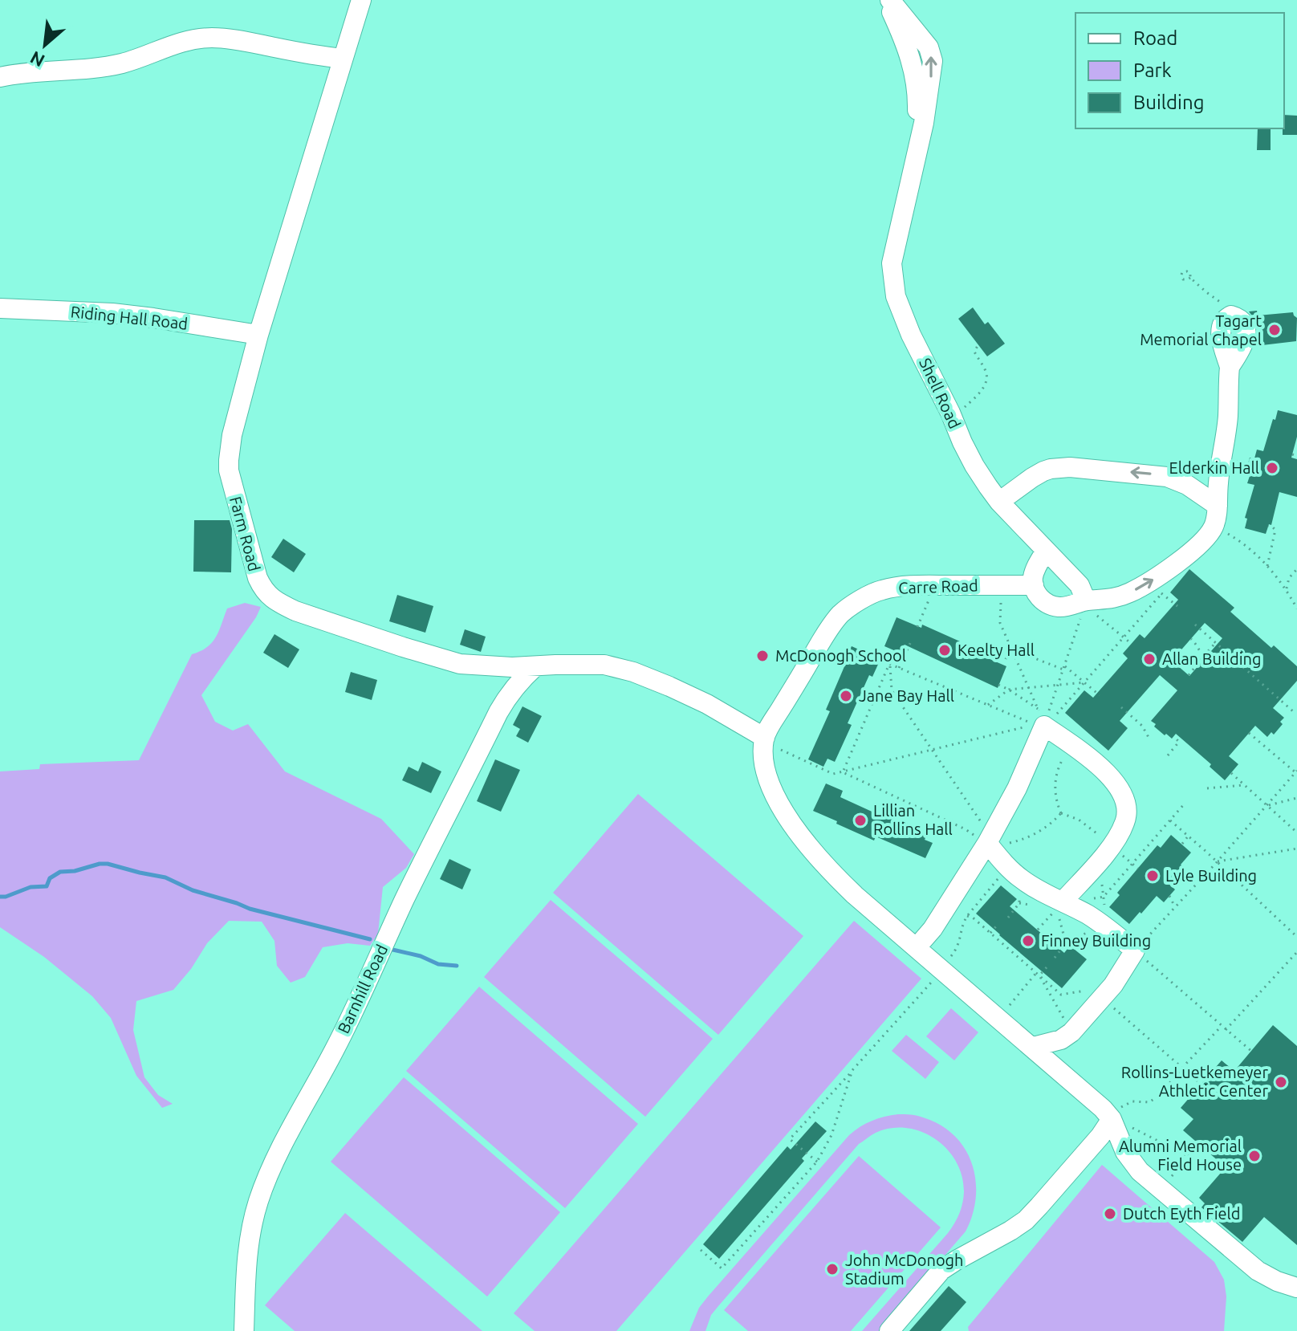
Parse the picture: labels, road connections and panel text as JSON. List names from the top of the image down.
{
  "streets": {
    "street": [
      "Riding Hall Road",
      "Shell Road",
      "Farm Road",
      "Carre Road",
      "Barnhill Road"
    ]
  },
  "crossings": [
    ["Riding Hall Road", "Farm Road"],
    ["Farm Road", "Carre Road"],
    ["Farm Road", "Barnhill Road"]
  ],
  "places": [
    "Tagart Memorial Chapel",
    "Elderkin Hall",
    "Keelty Hall",
    "McDonogh School",
    "Allan Building",
    "Jane Bay Hall",
    "Lillian Rollins Hall",
    "Lyle Building",
    "Finney Building",
    "Rollins-Luetkemeyer Athletic Center",
    "Alumni Memorial Field House",
    "Dutch Eyth Field",
    "John McDonogh Stadium"
  ],
  "legend": ["Road", "Park", "Building"],
  "north": "bottom left"
}
